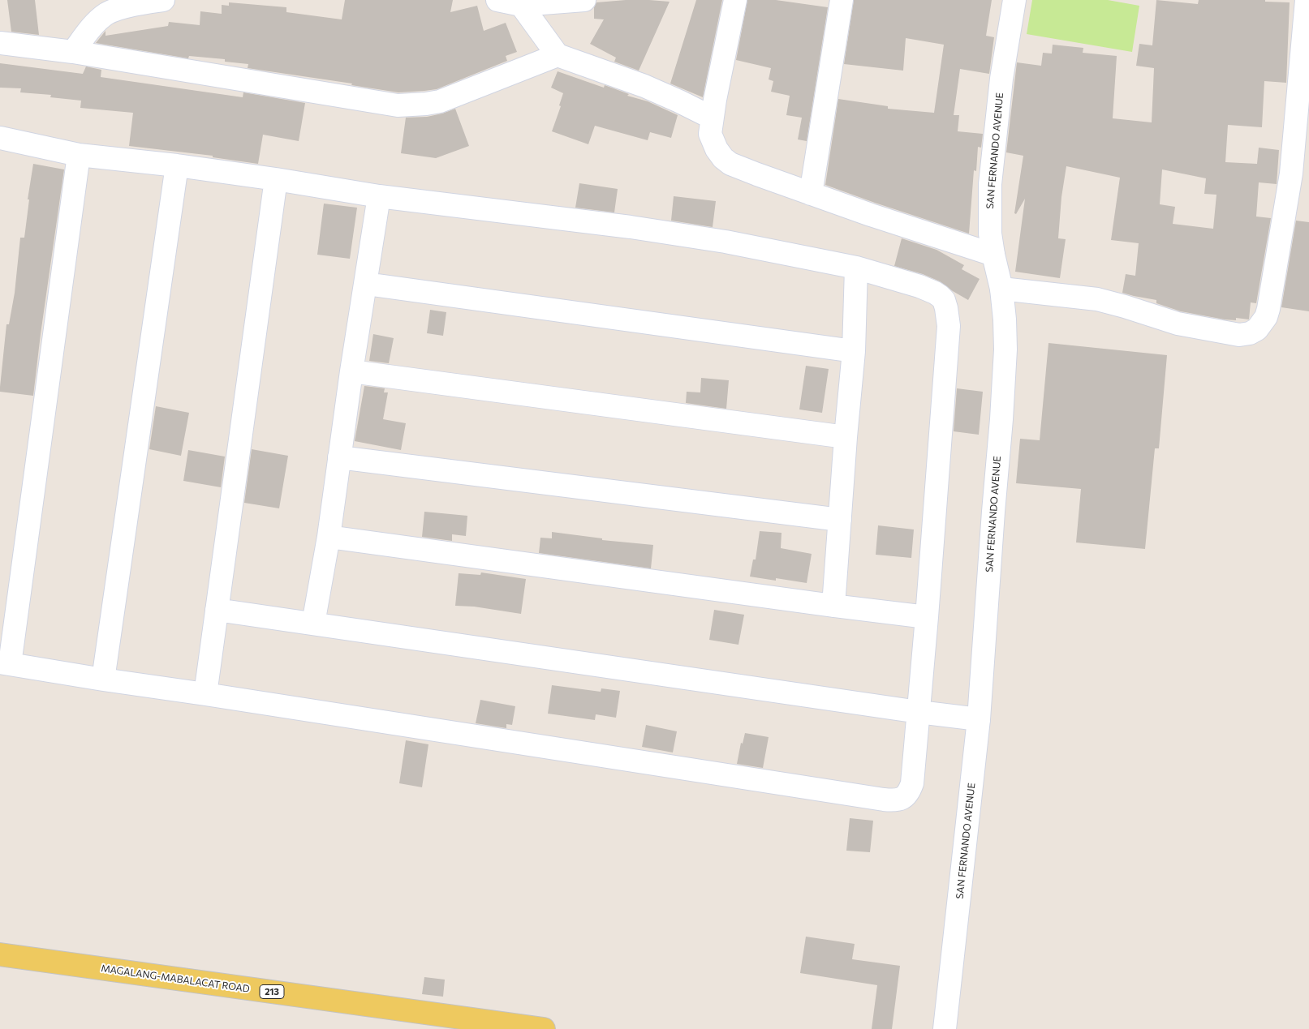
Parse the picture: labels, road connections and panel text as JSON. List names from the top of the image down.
{
  "streets": {
    "main road": ["MAGALANG-MABALACAT ROAD", "213"],
    "street": ["SAN FERNANDO AVENUE"]
  }
}
